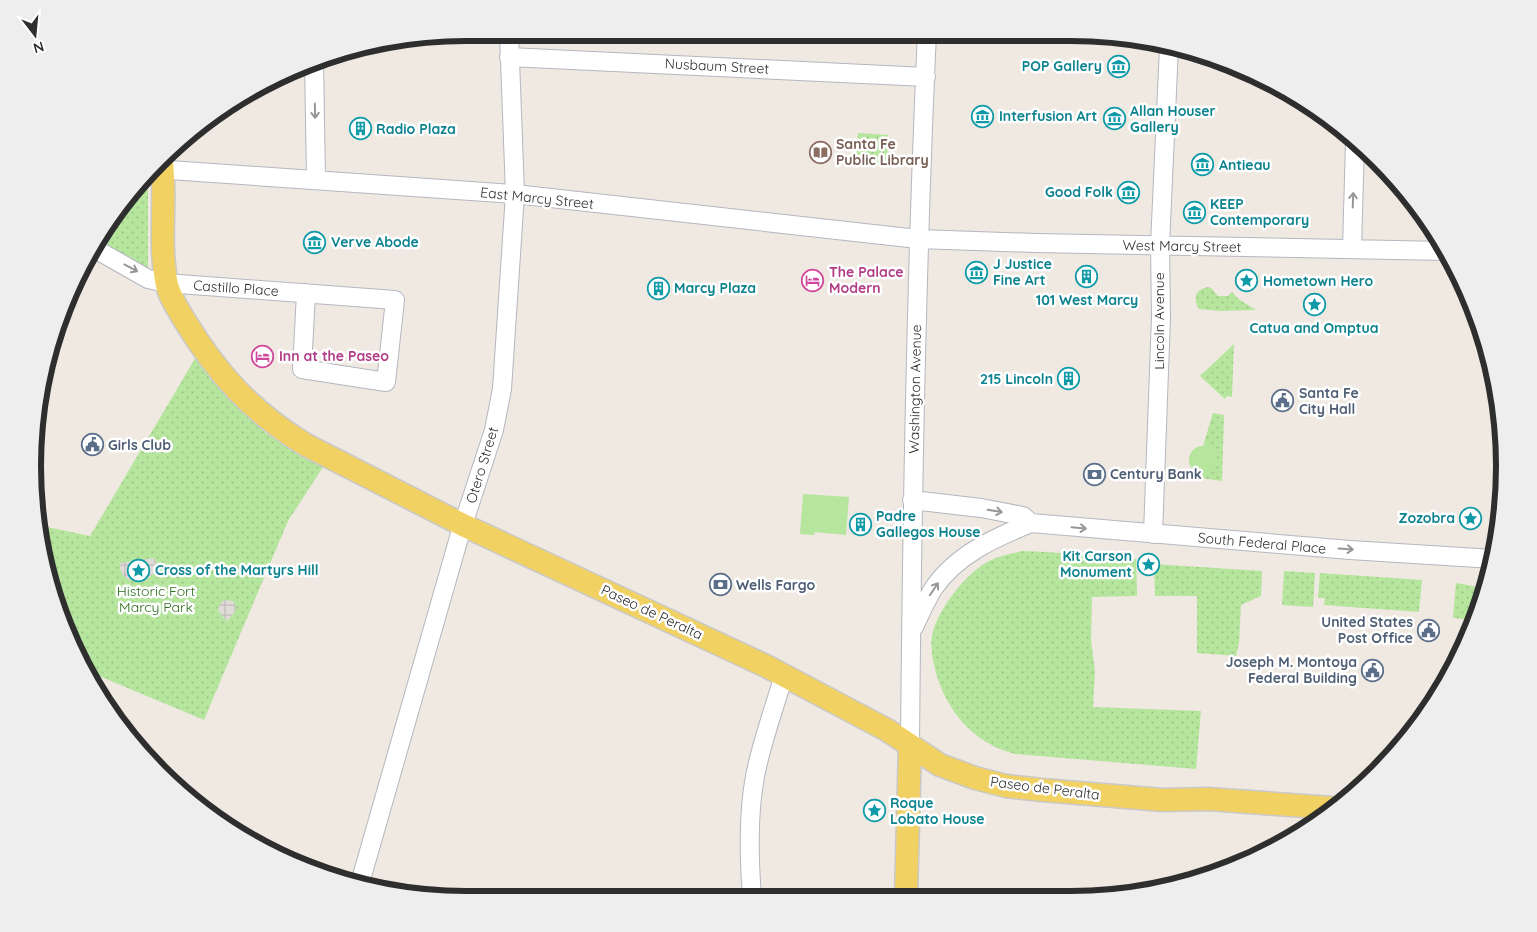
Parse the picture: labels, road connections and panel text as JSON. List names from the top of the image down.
{
  "streets": {
    "main road": ["Paseo de Peralta"],
    "street": [
      "Nusbaum Street",
      "East Marcy Street",
      "West Marcy Street",
      "Castillo Place",
      "Lincoln Avenue",
      "Washington Avenue",
      "Otero Street",
      "South Federal Place"
    ]
  },
  "crossings": [
    ["Nusbaum Street", "Washington Avenue"],
    ["Nusbaum Street", "Otero Street"],
    ["East Marcy Street", "West Marcy Street"],
    ["East Marcy Street", "Washington Avenue"],
    ["East Marcy Street", "Otero Street"],
    ["West Marcy Street", "Lincoln Avenue"],
    ["West Marcy Street", "Washington Avenue"],
    ["Castillo Place", "Paseo de Peralta"],
    ["Lincoln Avenue", "South Federal Place"],
    ["Washington Avenue", "Paseo de Peralta"],
    ["Otero Street", "Paseo de Peralta"]
  ],
  "one_way": ["South Federal Place"],
  "parks": ["Historic Fort Marcy Park"],
  "places": {
    "museum": [
      "POP Gallery",
      "Interfusion Art",
      "Allan Houser Gallery",
      "Antieau",
      "Good Folk",
      "KEEP Contemporary",
      "Verve Abode",
      "J Justice Fine Art"
    ],
    "building": [
      "Radio Plaza",
      "101 West Marcy",
      "Marcy Plaza",
      "215 Lincoln",
      "Padre Gallegos House"
    ],
    "library": ["Santa Fe Public Library"],
    "hotel": ["The Palace Modern", "Inn at the Paseo"],
    "place": [
      "Hometown Hero",
      "Catua and Omptua",
      "Zozobra",
      "Kit Carson Monument",
      "Cross of the Martyrs Hill",
      "Roque Lobato House"
    ],
    "public building": [
      "Santa Fe City Hall",
      "Girls Club",
      "United States Post Office",
      "Joseph M. Montoya Federal Building"
    ],
    "bank": ["Century Bank", "Wells Fargo"]
  },
  "north": "bottom"
}
